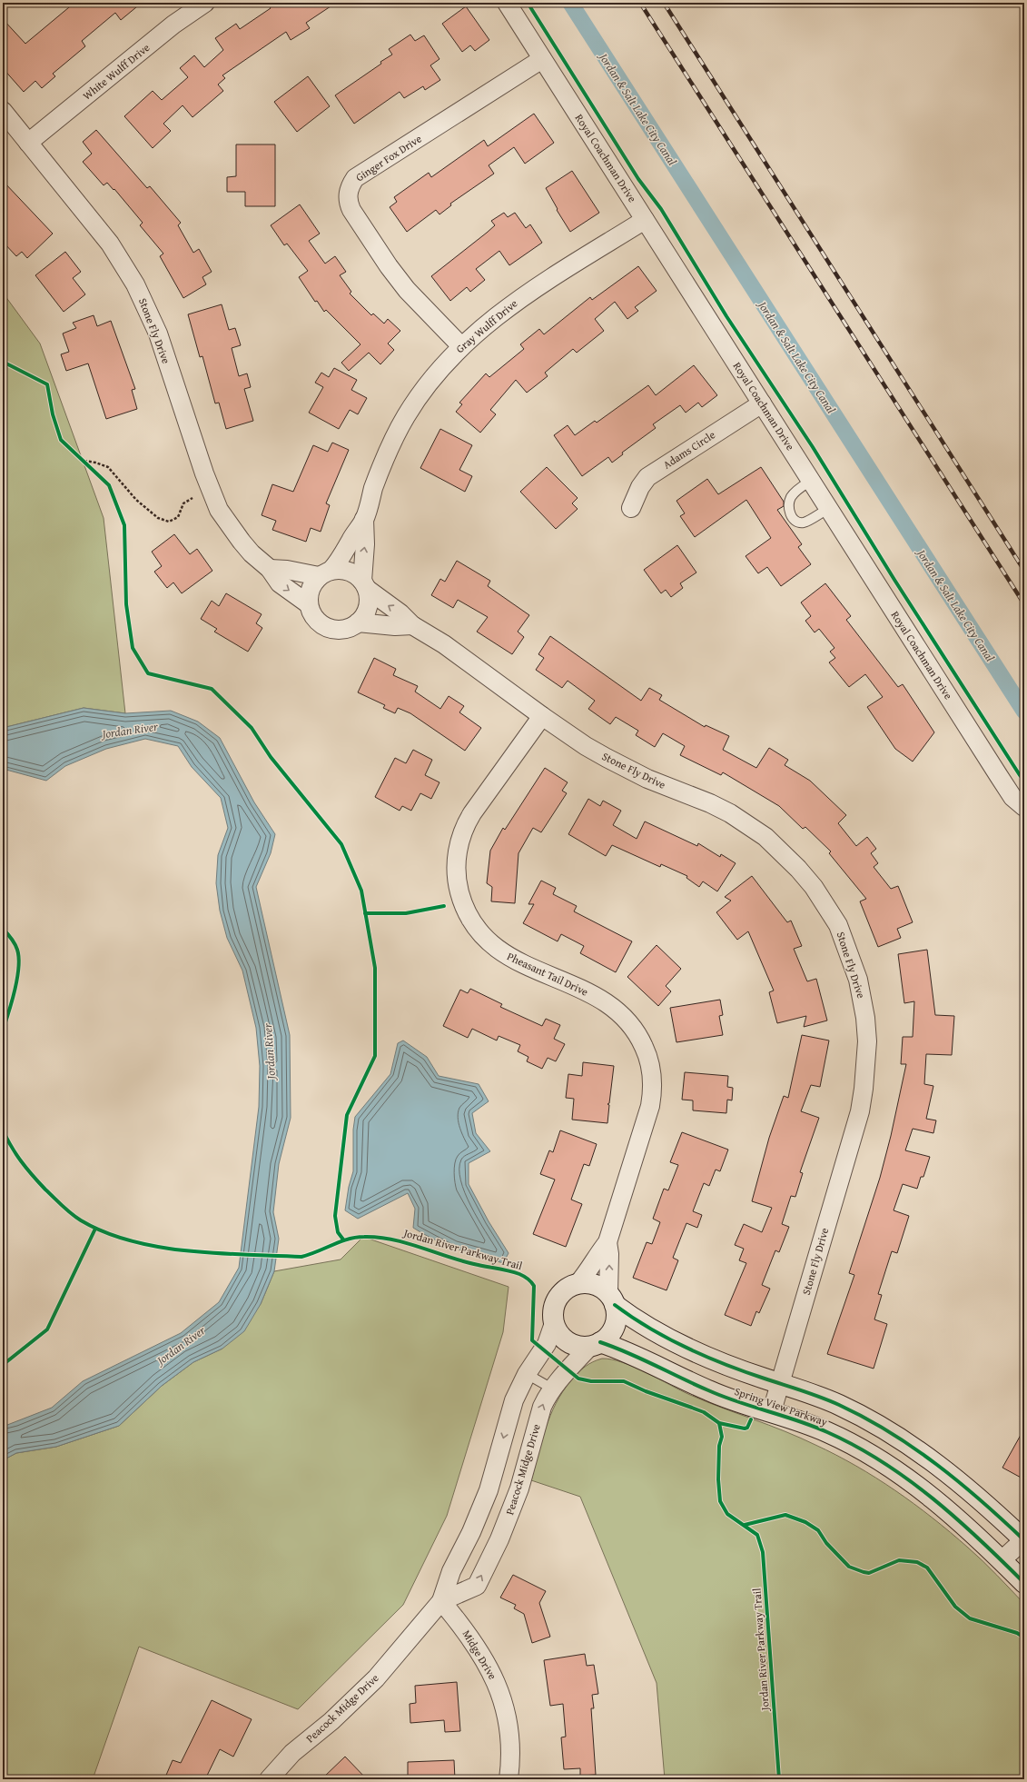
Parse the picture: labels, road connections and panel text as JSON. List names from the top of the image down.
{
  "streets": {
    "street": [
      "White Wulff Drive",
      "Ginger Fox Drive",
      "Royal Coachman Drive",
      "Gray Wulff Drive",
      "Stone Fly Drive",
      "Adams Circle",
      "Pheasant Tail Drive",
      "Spring View Parkway",
      "Peacock Midge Drive",
      "Midge Drive"
    ],
    "cycle path": ["Jordan River Parkway Trail"]
  },
  "crossings": [
    ["White Wulff Drive", "Stone Fly Drive"],
    ["Ginger Fox Drive", "Royal Coachman Drive"],
    ["Ginger Fox Drive", "Gray Wulff Drive"],
    ["Royal Coachman Drive", "Gray Wulff Drive"],
    ["Royal Coachman Drive", "Adams Circle"],
    ["Gray Wulff Drive", "Stone Fly Drive"],
    ["Stone Fly Drive", "Pheasant Tail Drive"],
    ["Stone Fly Drive", "Spring View Parkway"],
    ["Pheasant Tail Drive", "Spring View Parkway"],
    ["Pheasant Tail Drive", "Peacock Midge Drive"],
    ["Spring View Parkway", "Peacock Midge Drive"],
    ["Peacock Midge Drive", "Midge Drive"]
  ],
  "water": ["Jordan & Salt Lake City Canal", "Jordan River"]
}
